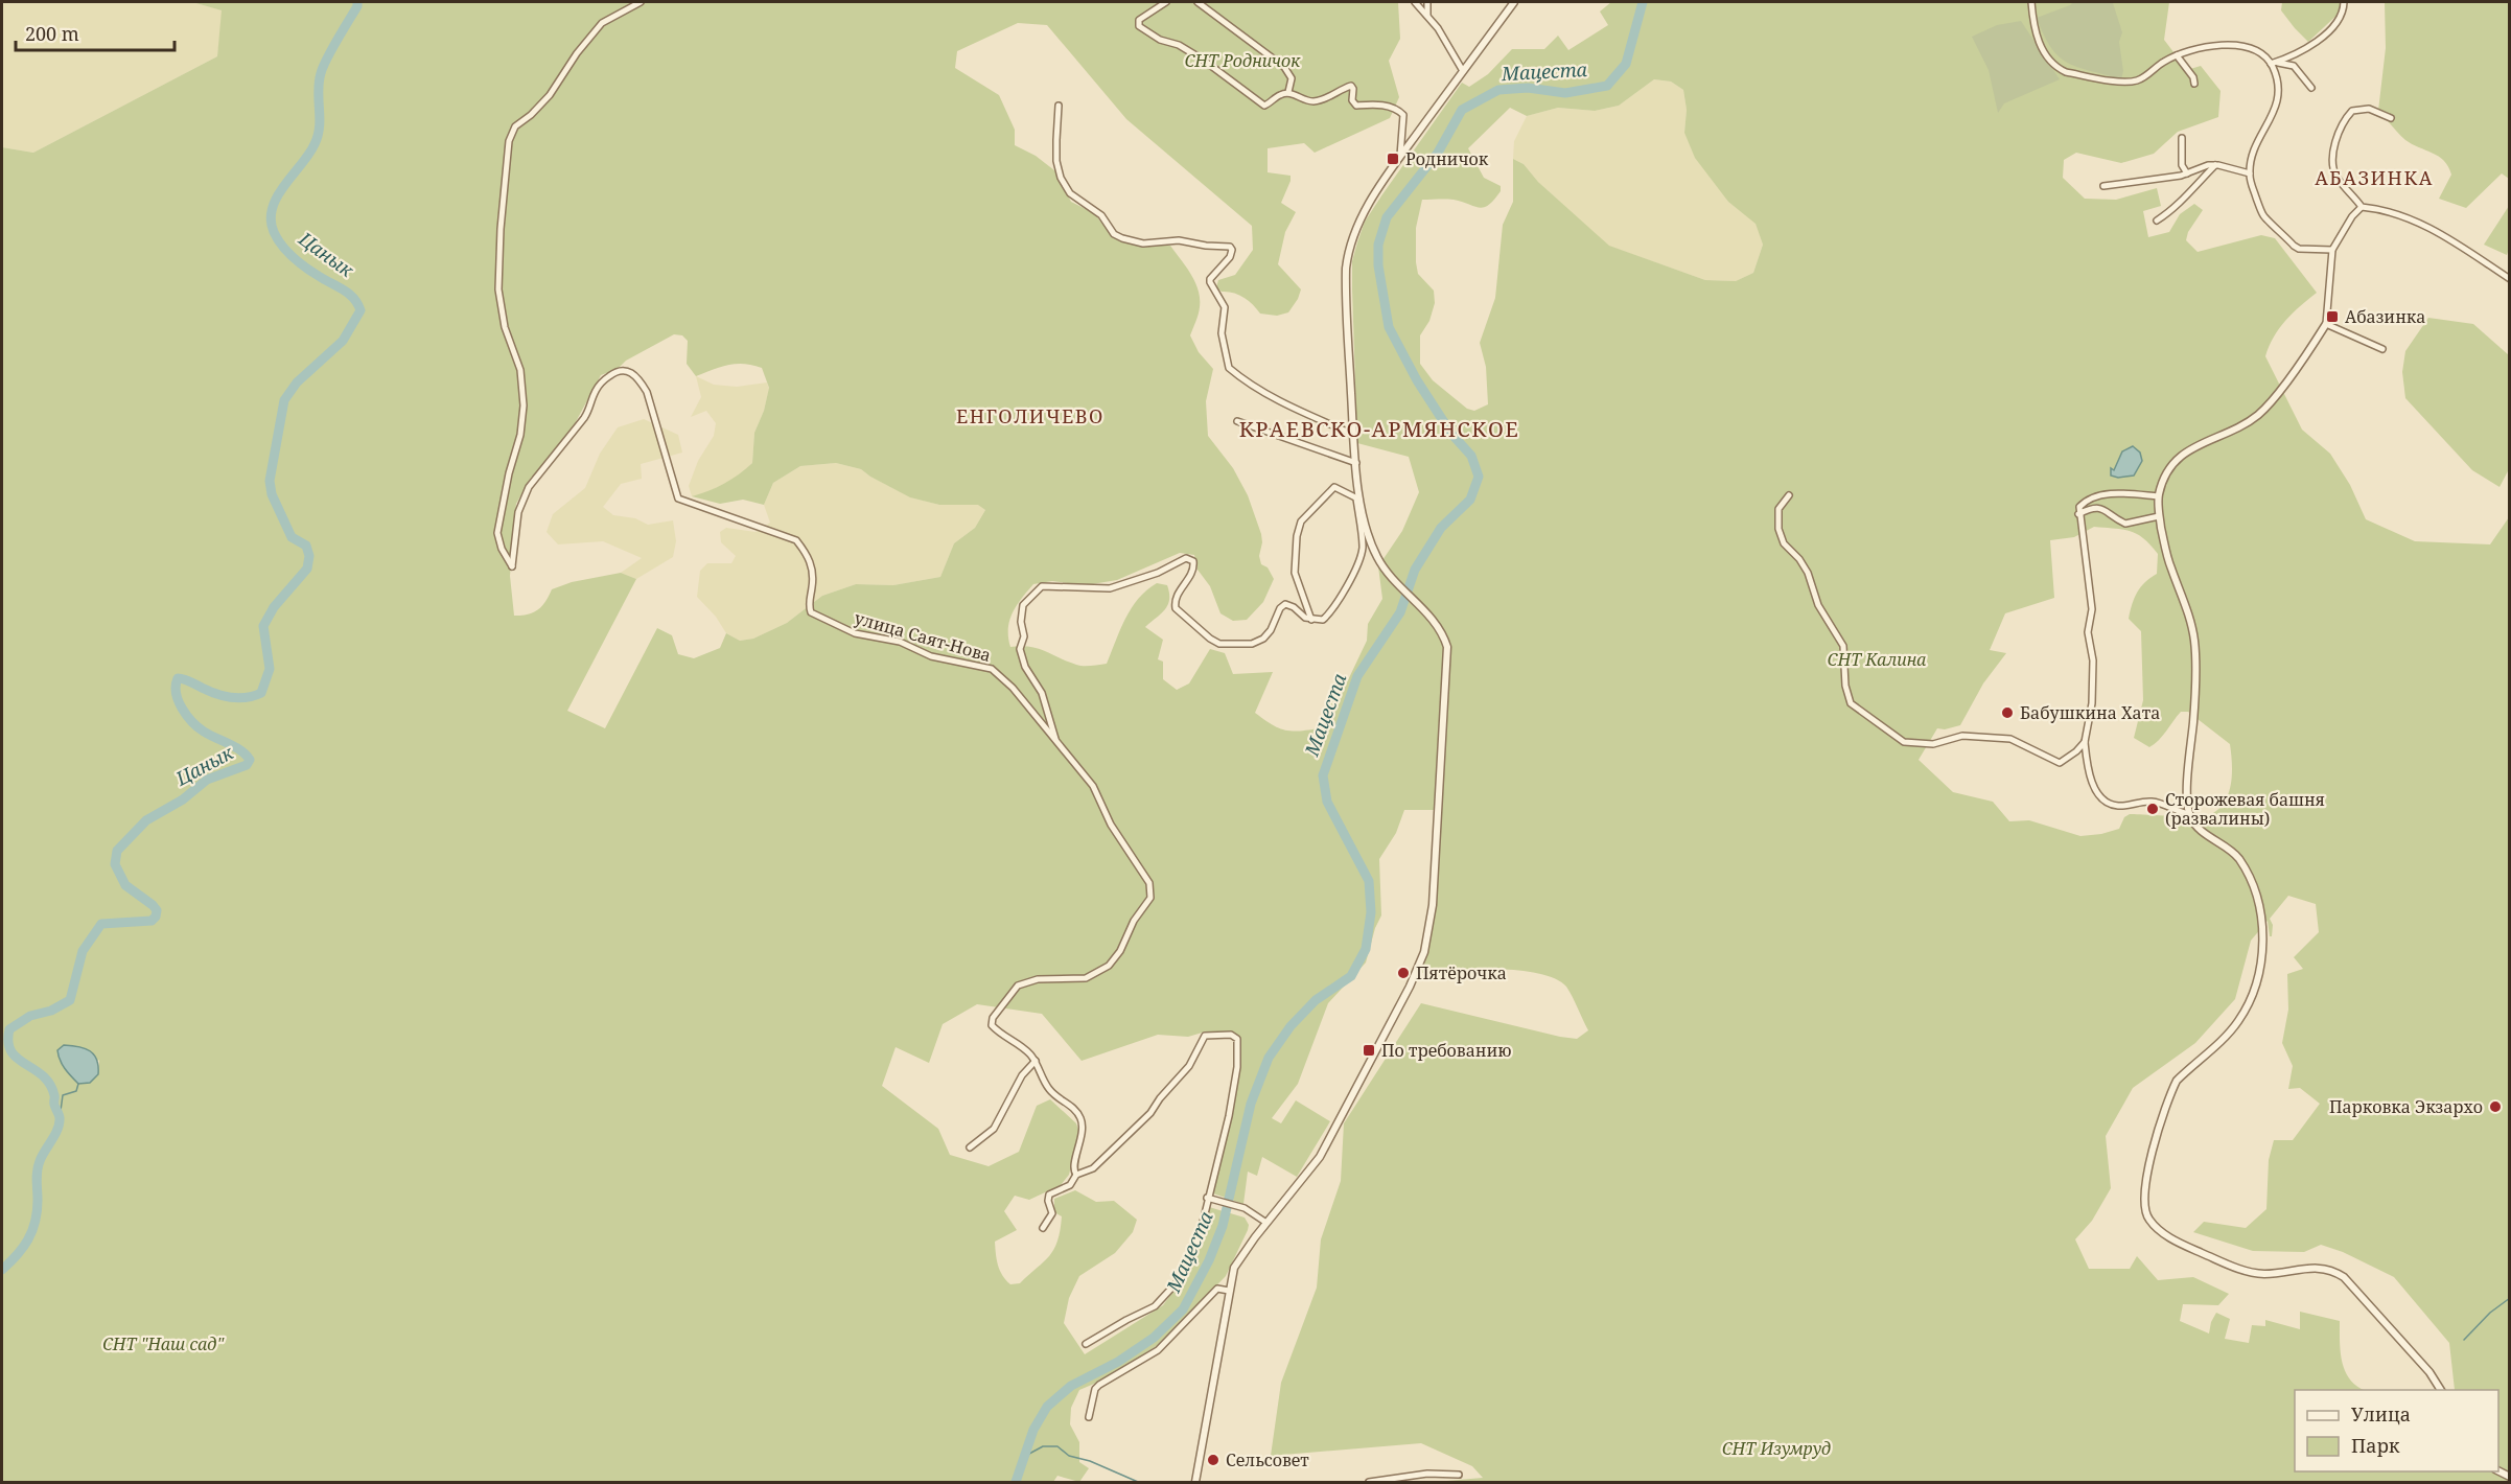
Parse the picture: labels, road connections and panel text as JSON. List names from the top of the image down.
{
  "streets": {
    "street": ["улица Саят-Нова"]
  },
  "districts": ["АБАЗИНКА", "ЕНГОЛИЧЕВО", "КРАЕВСКО-АРМЯНСКОЕ"],
  "water": ["Мацеста", "Цанык"],
  "parks": [
    "СНТ Родничок",
    "СНТ Калина",
    "СНТ \"Наш сад\"",
    "СНТ Изумруд"
  ],
  "places": {
    "transit": ["Родничок", "Абазинка", "По требованию"],
    "other": [
      "Бабушкина Хата",
      "Сторожевая башня (развалины)",
      "Пятёрочка",
      "Парковка Экзархо",
      "Сельсовет"
    ]
  },
  "legend": ["Улица", "Парк"],
  "scale_bar": "200 m"
}
